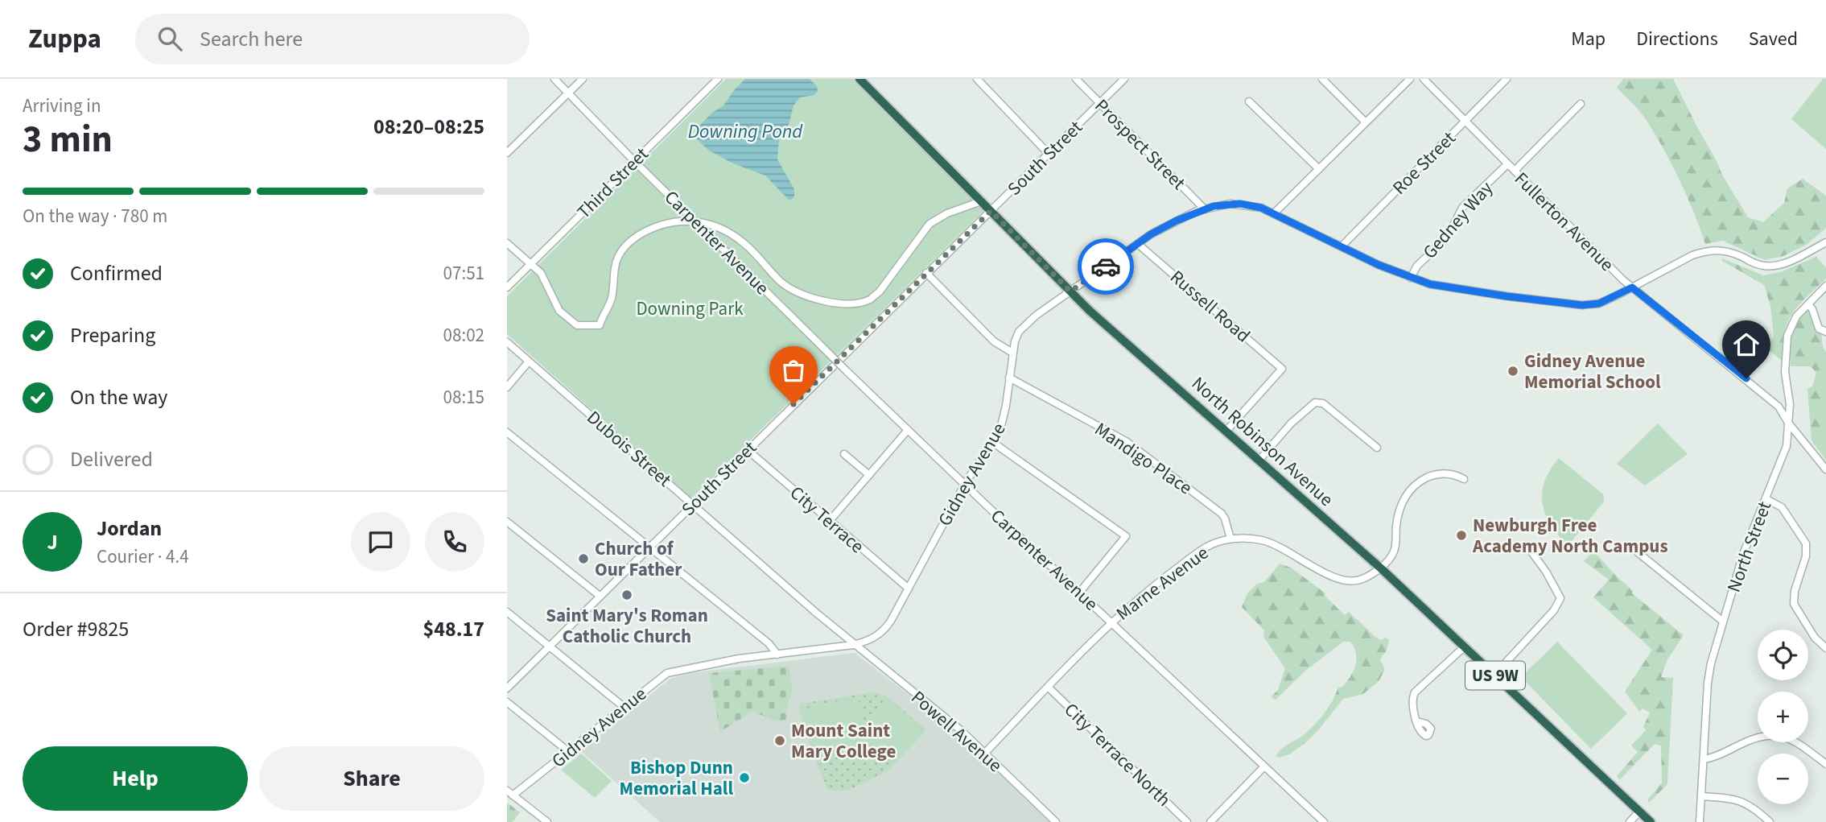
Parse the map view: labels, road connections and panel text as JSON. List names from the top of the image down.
{
  "streets": {
    "highway": ["North Robinson Avenue", "US 9W"],
    "street": [
      "Prospect Street",
      "South Street",
      "Roe Street",
      "Third Street",
      "Gedney Way",
      "Fullerton Avenue",
      "Carpenter Avenue",
      "Russell Road",
      "Dubois Street",
      "Mandigo Place",
      "Gidney Avenue",
      "City Terrace",
      "North Street",
      "Marne Avenue",
      "Powell Avenue",
      "City Terrace North"
    ]
  },
  "crossings": [
    ["Prospect Street", "South Street"],
    ["Prospect Street", "Gidney Avenue"],
    ["South Street", "North Robinson Avenue"],
    ["South Street", "Dubois Street"],
    ["South Street", "City Terrace"],
    ["Roe Street", "Fullerton Avenue"],
    ["Roe Street", "Gidney Avenue"],
    ["Third Street", "Carpenter Avenue"],
    ["Gedney Way", "Fullerton Avenue"],
    ["Gedney Way", "Gidney Avenue"],
    ["Fullerton Avenue", "Gidney Avenue"],
    ["Fullerton Avenue", "North Street"],
    ["Carpenter Avenue", "Gidney Avenue"],
    ["Carpenter Avenue", "Marne Avenue"],
    ["Russell Road", "North Robinson Avenue"],
    ["Russell Road", "Gidney Avenue"],
    ["North Robinson Avenue", "Gidney Avenue"],
    ["North Robinson Avenue", "Marne Avenue"],
    ["Dubois Street", "Gidney Avenue"],
    ["Dubois Street", "Powell Avenue"],
    ["Mandigo Place", "Gidney Avenue"],
    ["Mandigo Place", "Marne Avenue"],
    ["Gidney Avenue", "City Terrace"],
    ["Gidney Avenue", "Powell Avenue"],
    ["Marne Avenue", "Powell Avenue"],
    ["Marne Avenue", "City Terrace North"]
  ],
  "water": ["Downing Pond"],
  "parks": ["Downing Park"],
  "places": [
    "Gidney Avenue Memorial School",
    "Newburgh Free Academy North Campus",
    "Church of Our Father",
    "Saint Mary's Roman Catholic Church",
    "Mount Saint Mary College",
    "Bishop Dunn Memorial Hall"
  ],
  "page": {
    "header": "Zuppa",
    "search": "Search here",
    "nav": ["Map", "Directions", "Saved"],
    "heading": ["3 min", "Arriving in", "08:20–08:25"],
    "panel": [
      "Jordan",
      "Courier · 4.4",
      "Order #9825",
      "$48.17"
    ],
    "bar": "On the way · 780 m",
    "list": [
      ["Confirmed", "07:51"],
      ["Preparing", "08:02"],
      ["On the way", "08:15"],
      "Delivered"
    ],
    "round": "J",
    "map_buttons": ["+", "−"],
    "buttons": ["Help", "Share"]
  }
}
